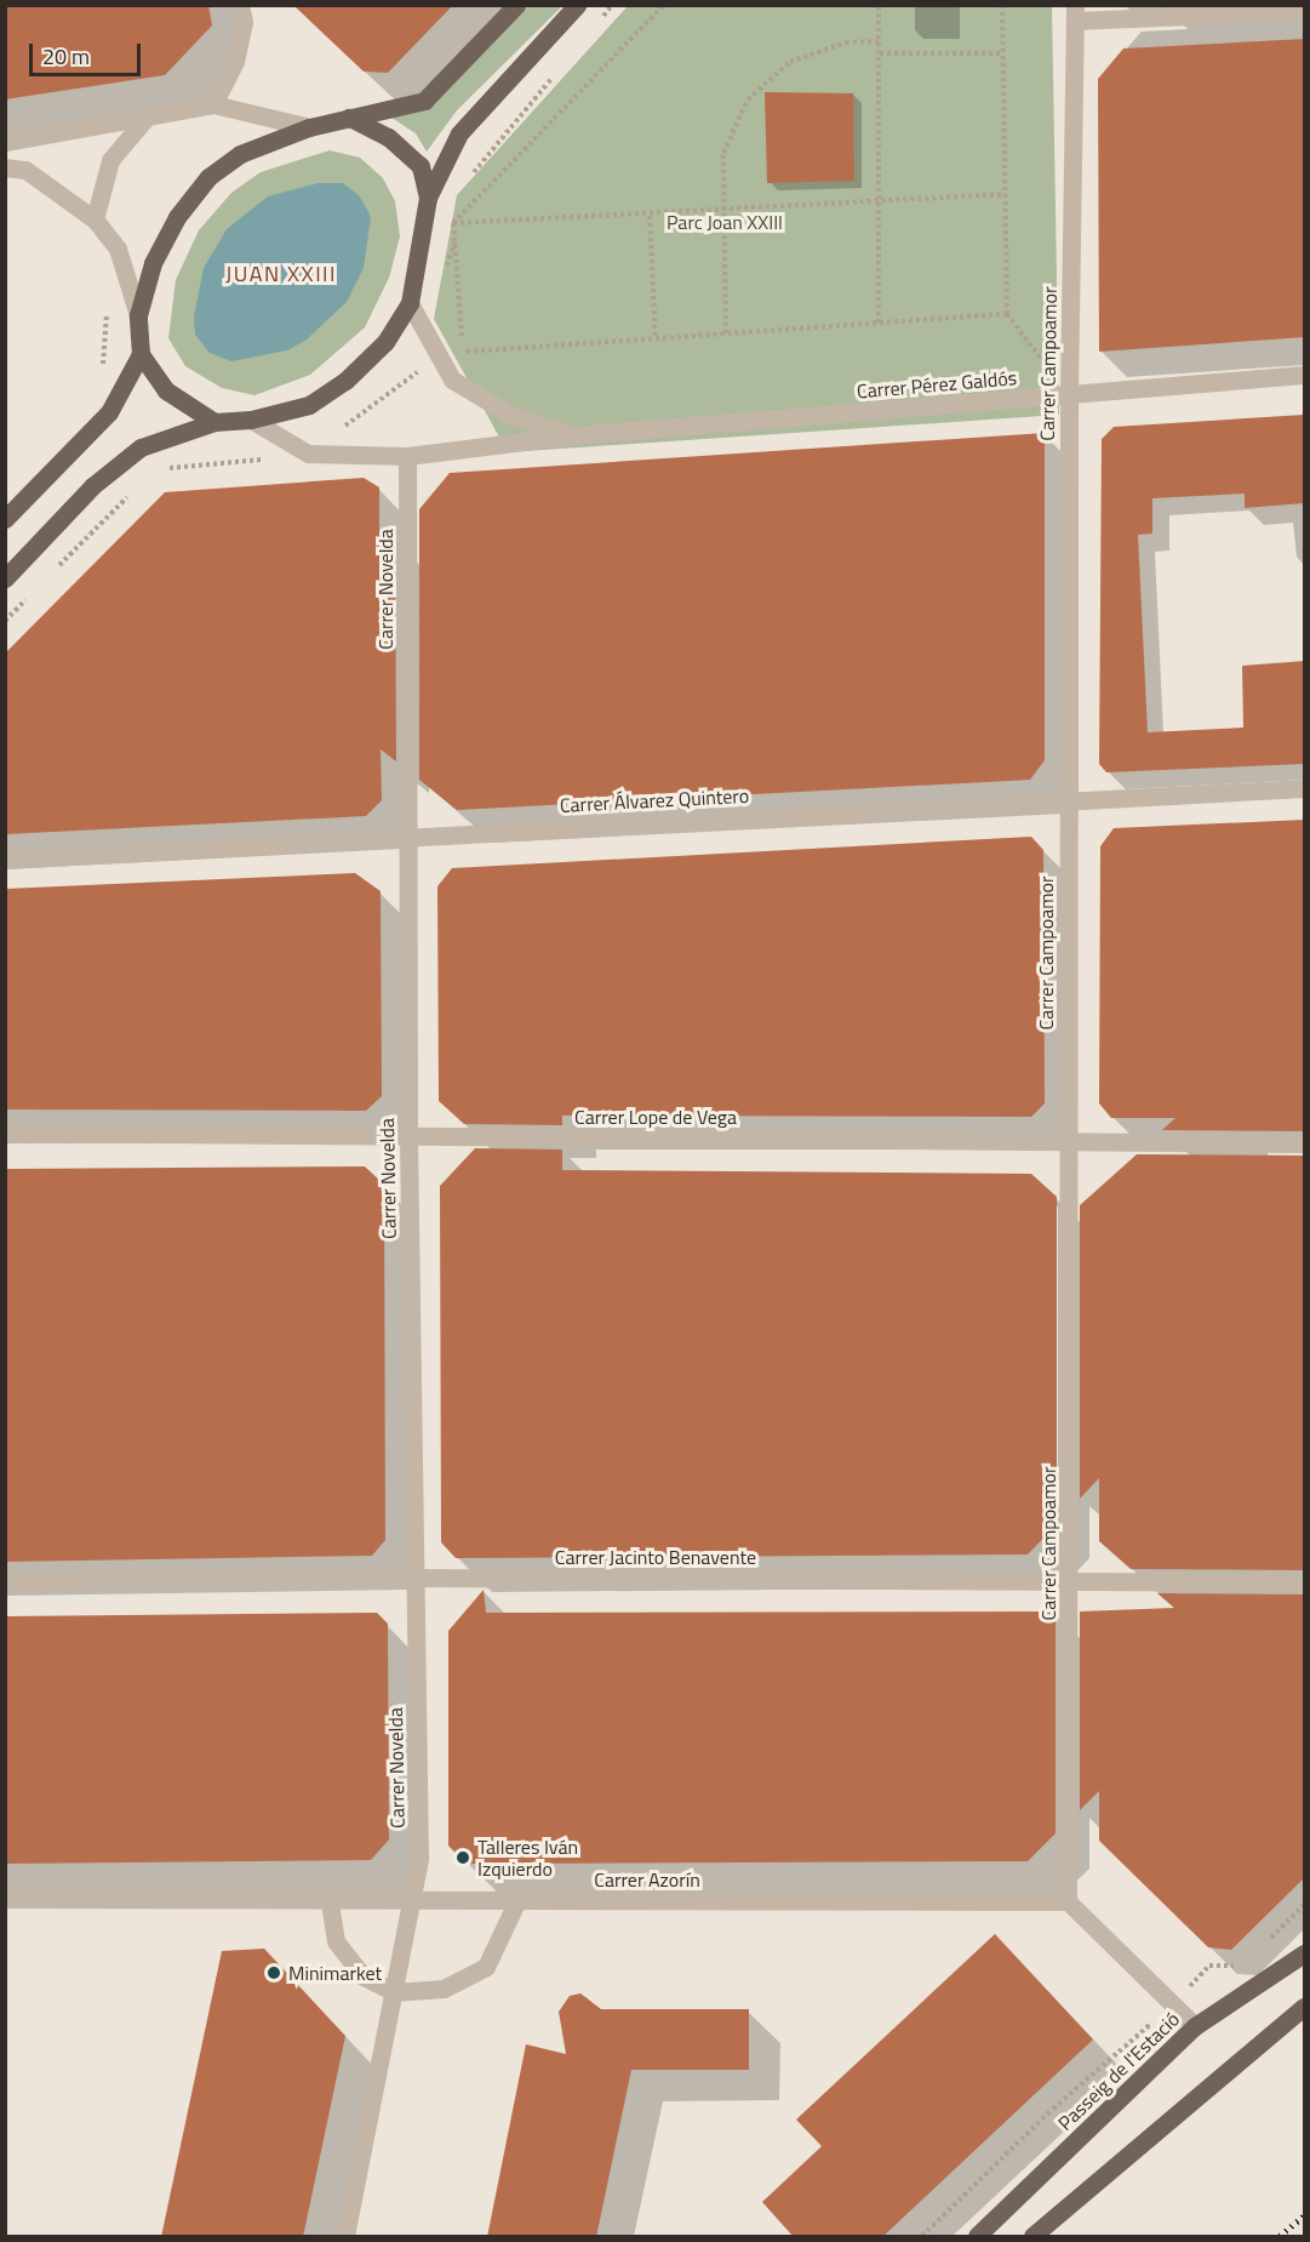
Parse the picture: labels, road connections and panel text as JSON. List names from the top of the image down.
{
  "streets": {
    "main road": ["Passeig de l'Estació"],
    "street": [
      "Carrer Campoamor",
      "Carrer Pérez Galdós",
      "Carrer Novelda",
      "Carrer Álvarez Quintero",
      "Carrer Lope de Vega",
      "Carrer Jacinto Benavente",
      "Carrer Azorín"
    ]
  },
  "crossings": [
    ["Carrer Campoamor", "Carrer Pérez Galdós"],
    ["Carrer Campoamor", "Carrer Álvarez Quintero"],
    ["Carrer Campoamor", "Carrer Lope de Vega"],
    ["Carrer Campoamor", "Carrer Jacinto Benavente"],
    ["Carrer Campoamor", "Carrer Azorín"],
    ["Carrer Pérez Galdós", "Carrer Novelda"],
    ["Carrer Novelda", "Carrer Álvarez Quintero"],
    ["Carrer Novelda", "Carrer Lope de Vega"],
    ["Carrer Novelda", "Carrer Jacinto Benavente"],
    ["Carrer Novelda", "Carrer Azorín"]
  ],
  "districts": ["JUAN XXIII"],
  "parks": ["Parc Joan XXIII"],
  "places": ["Talleres Iván Izquierdo", "Minimarket"],
  "scale_bar": "20 m"
}
